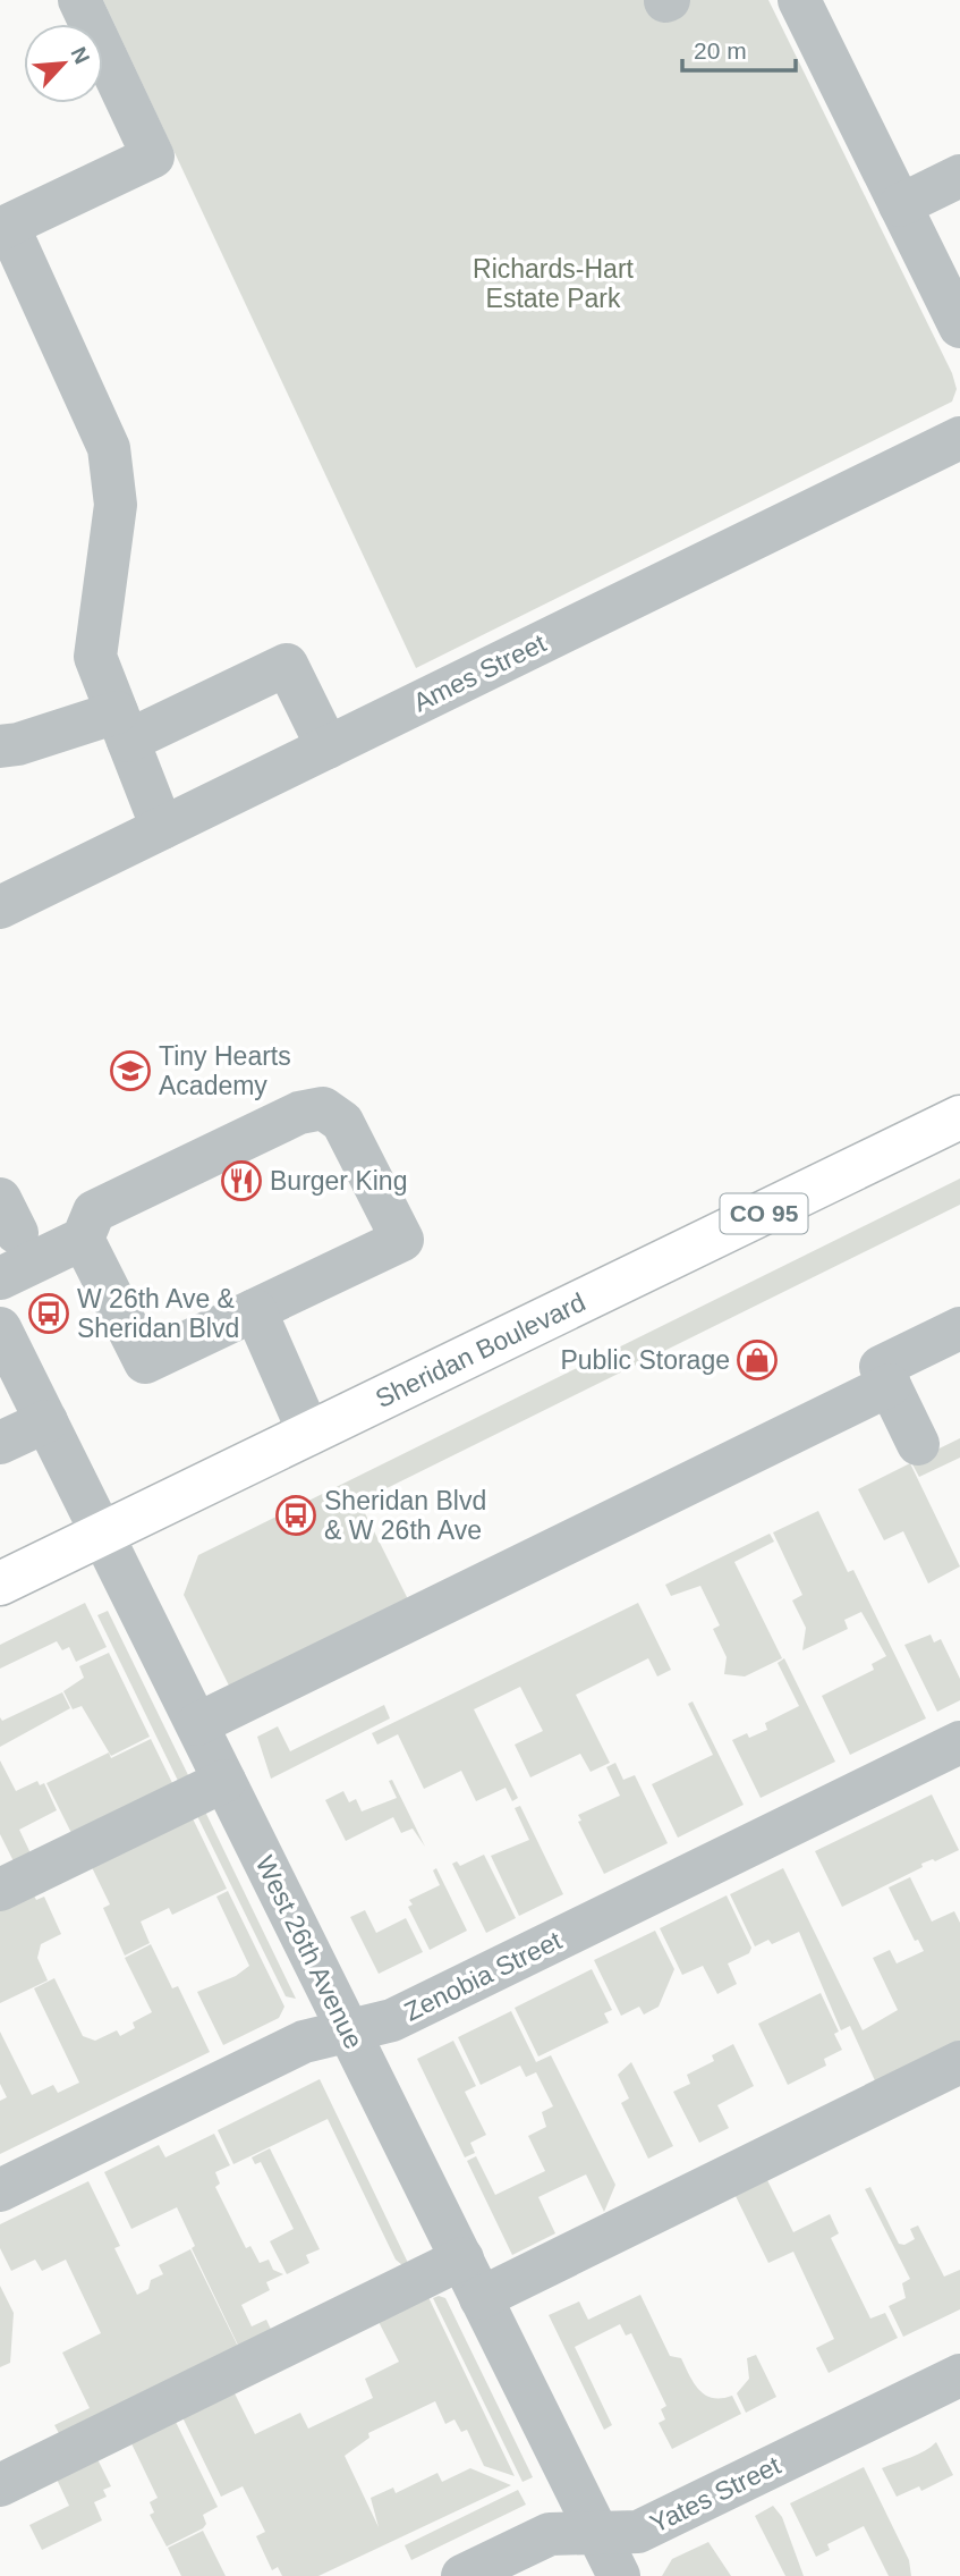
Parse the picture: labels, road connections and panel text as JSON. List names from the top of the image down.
{
  "streets": {
    "main road": ["CO 95", "Sheridan Boulevard"],
    "street": [
      "Ames Street",
      "West 26th Avenue",
      "Zenobia Street",
      "Yates Street"
    ]
  },
  "crossings": [
    ["Sheridan Boulevard", "West 26th Avenue"],
    ["West 26th Avenue", "Zenobia Street"],
    ["West 26th Avenue", "Yates Street"]
  ],
  "parks": ["Richards-Hart Estate Park"],
  "places": {
    "school or university": ["Tiny Hearts Academy"],
    "restaurant": ["Burger King"],
    "bus stop": ["W 26th Ave & Sheridan Blvd", "Sheridan Blvd & W 26th Ave"],
    "shop": ["Public Storage"]
  },
  "scale_bar": "20 m",
  "north": "top right"
}
